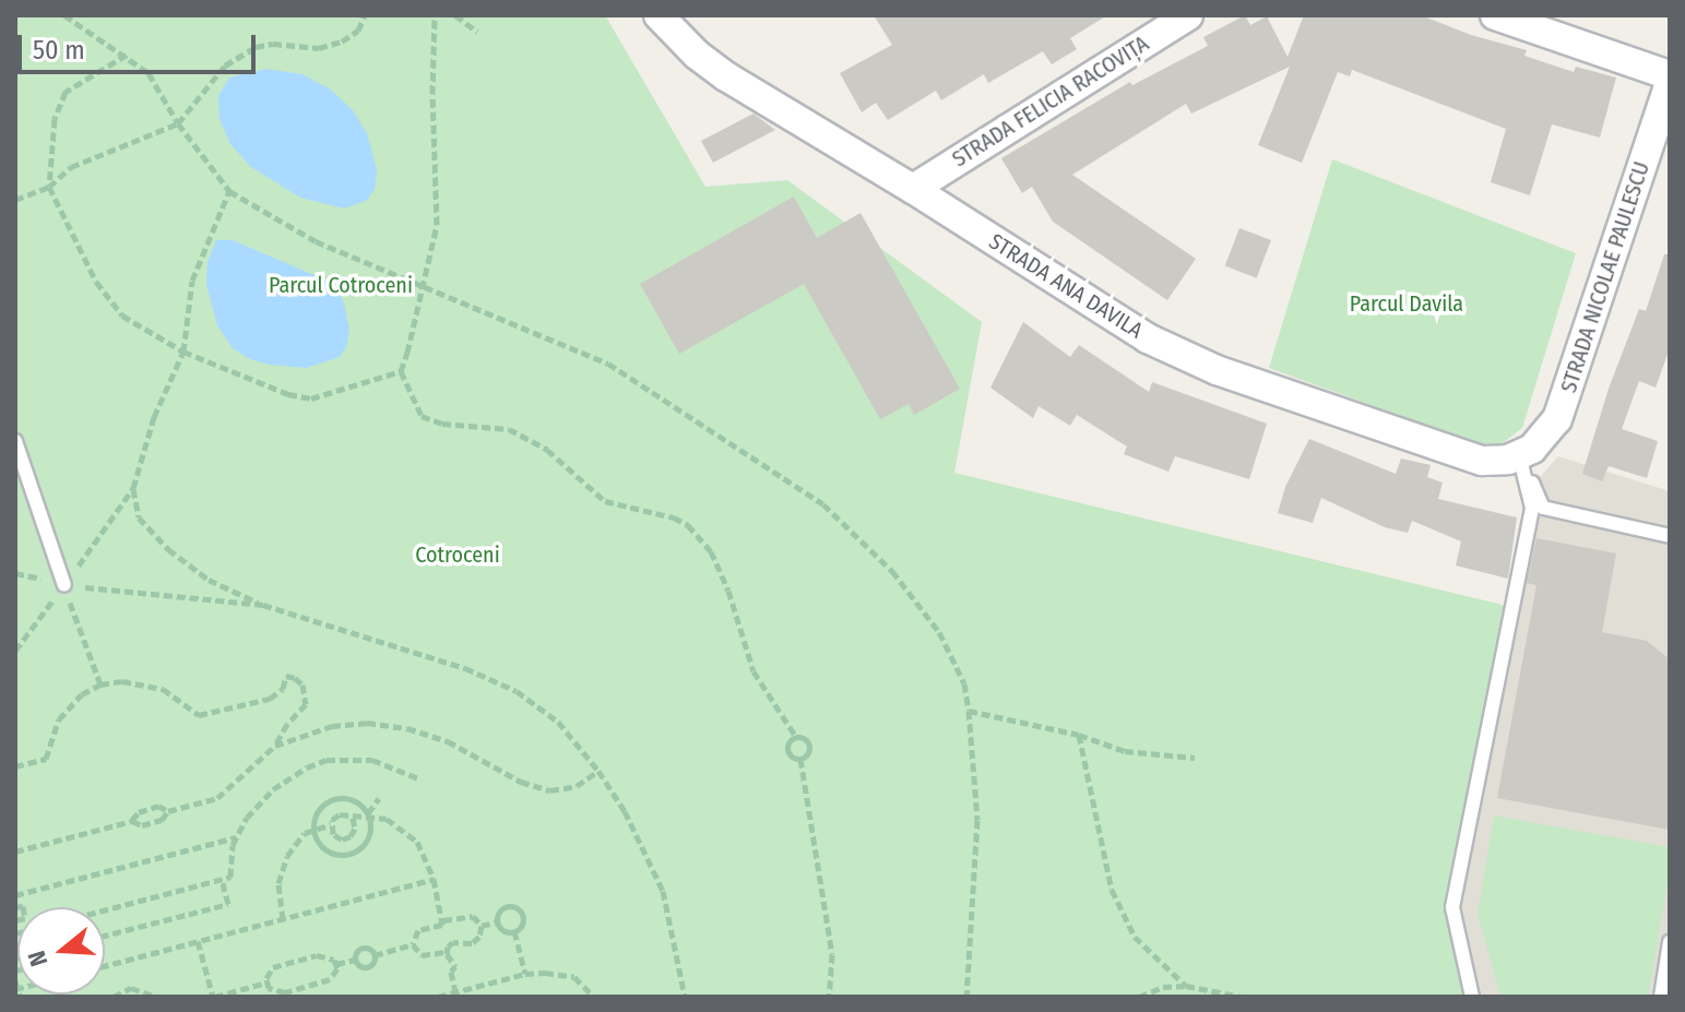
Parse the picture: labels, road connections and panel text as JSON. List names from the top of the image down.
{
  "streets": {
    "street": ["STRADA FELICIA RACOVIȚA", "STRADA NICOLAE PAULESCU", "STRADA ANA DAVILA"]
  },
  "crossings": [
    ["STRADA FELICIA RACOVIȚA", "STRADA ANA DAVILA"],
    ["STRADA NICOLAE PAULESCU", "STRADA ANA DAVILA"]
  ],
  "parks": ["Parcul Cotroceni", "Parcul Davila", "Cotroceni"],
  "scale_bar": "50 m",
  "north": "left"
}
